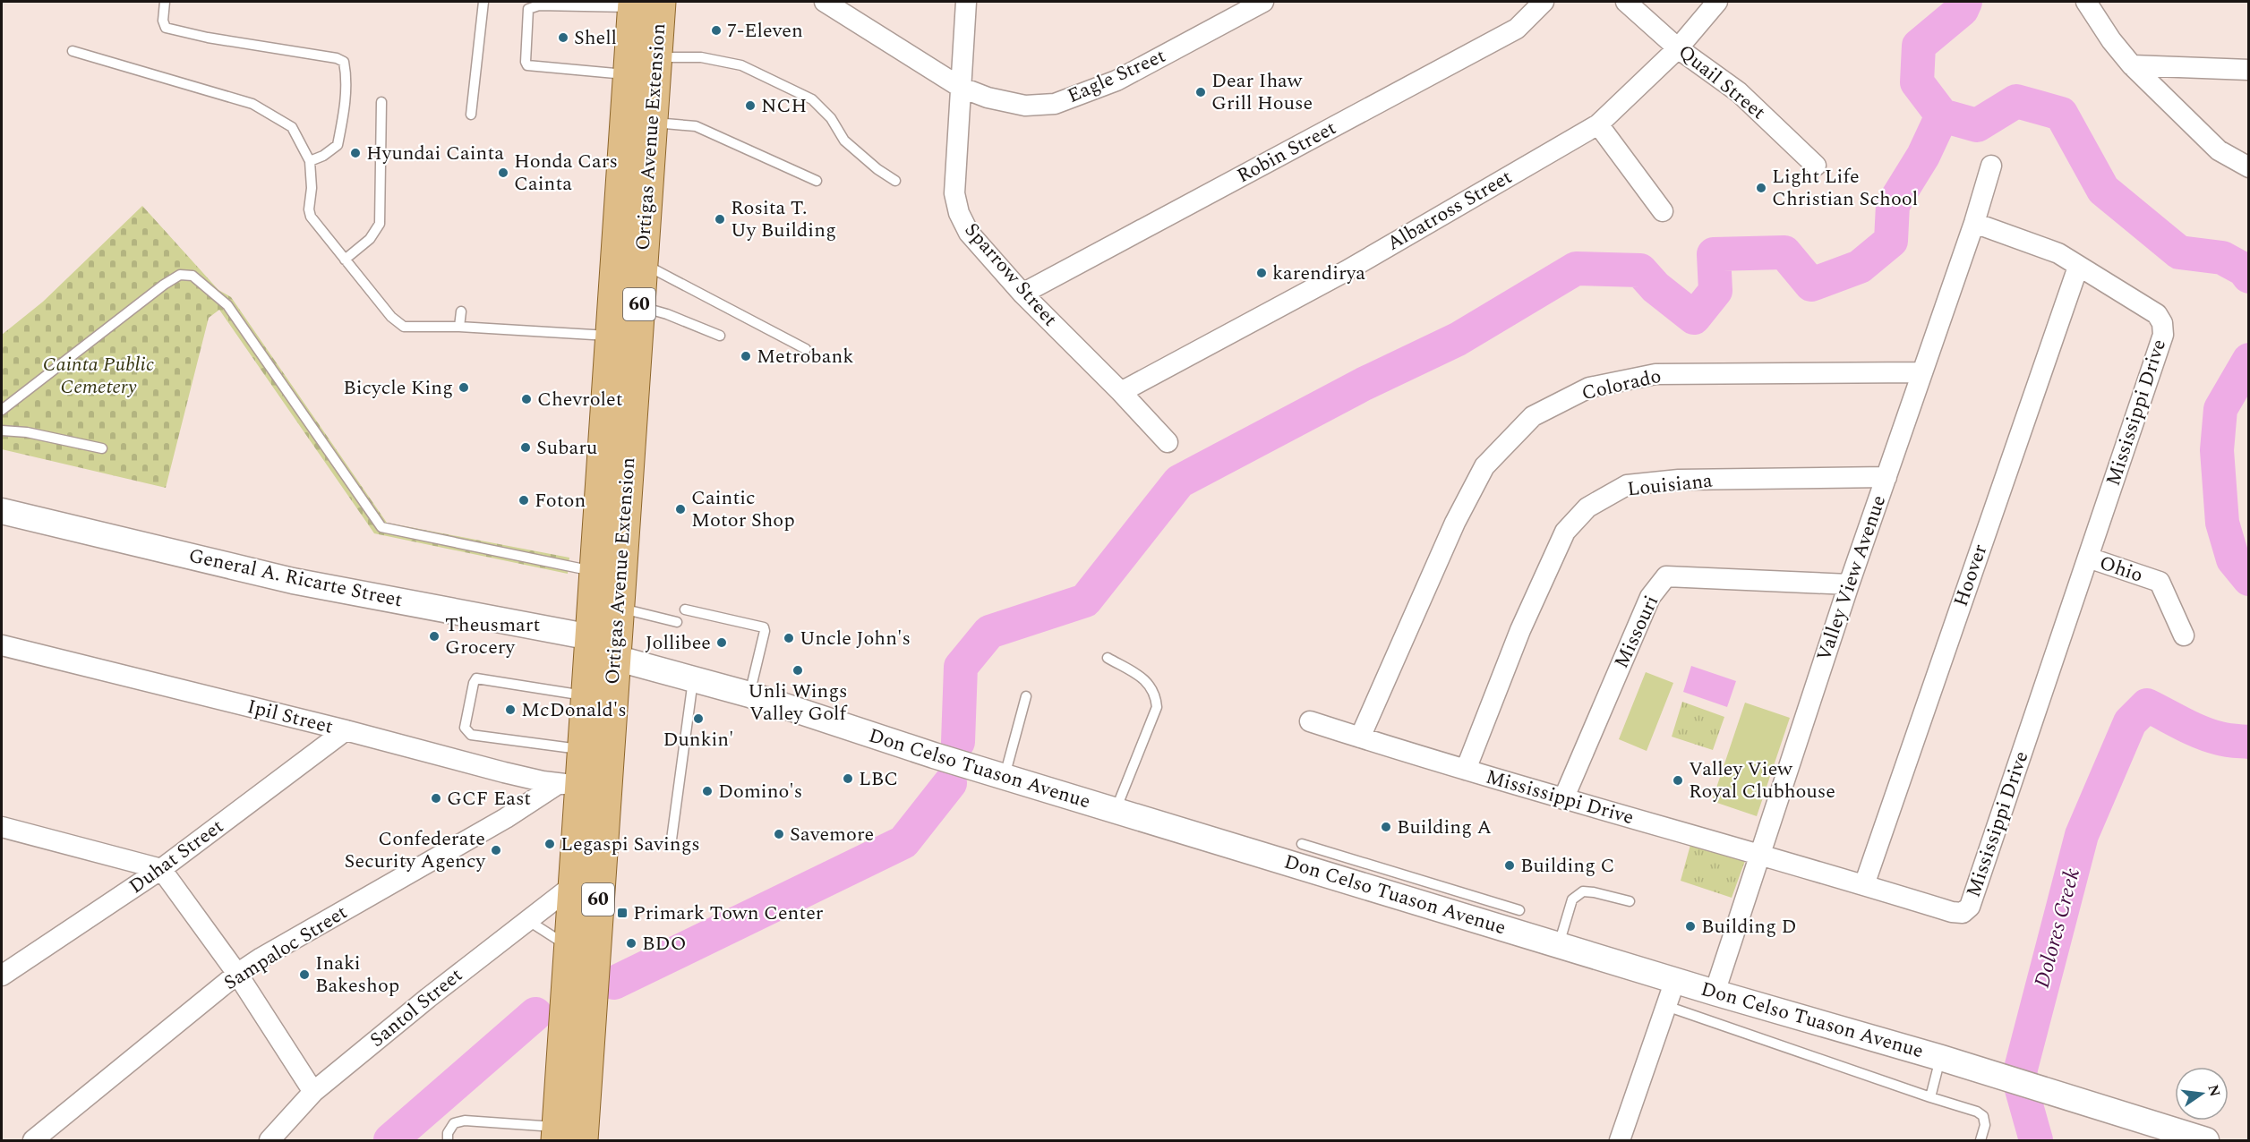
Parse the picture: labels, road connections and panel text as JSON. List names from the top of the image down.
{
  "streets": {
    "main road": ["Ortigas Avenue Extension", "60"],
    "street": [
      "Eagle Street",
      "Quail Street",
      "Robin Street",
      "Albatross Street",
      "Sparrow Street",
      "Colorado",
      "Mississippi Drive",
      "Louisiana",
      "Ohio",
      "Hoover",
      "General A. Ricarte Street",
      "Valley View Avenue",
      "Missouri",
      "Ipil Street",
      "Don Celso Tuason Avenue",
      "Duhat Street",
      "Sampaloc Street",
      "Santol Street"
    ]
  },
  "crossings": [
    ["Eagle Street", "Sparrow Street"],
    ["Quail Street", "Albatross Street"],
    ["Ortigas Avenue Extension", "General A. Ricarte Street"],
    ["Ortigas Avenue Extension", "Ipil Street"],
    ["Ortigas Avenue Extension", "Don Celso Tuason Avenue"],
    ["Ortigas Avenue Extension", "Sampaloc Street"],
    ["Ortigas Avenue Extension", "Santol Street"],
    ["Robin Street", "Sparrow Street"],
    ["Albatross Street", "Sparrow Street"],
    ["Colorado", "Mississippi Drive"],
    ["Colorado", "Valley View Avenue"],
    ["Mississippi Drive", "Louisiana"],
    ["Mississippi Drive", "Ohio"],
    ["Mississippi Drive", "Hoover"],
    ["Mississippi Drive", "Valley View Avenue"],
    ["Mississippi Drive", "Missouri"],
    ["Louisiana", "Valley View Avenue"],
    ["General A. Ricarte Street", "Don Celso Tuason Avenue"],
    ["Valley View Avenue", "Missouri"],
    ["Valley View Avenue", "Don Celso Tuason Avenue"],
    ["Ipil Street", "Duhat Street"],
    ["Ipil Street", "Sampaloc Street"]
  ],
  "water": ["Dolores Creek"],
  "parks": ["Cainta Public Cemetery"],
  "places": {
    "other": [
      "7-Eleven",
      "Shell",
      "Dear Ihaw Grill House",
      "NCH",
      "Hyundai Cainta",
      "Honda Cars Cainta",
      "Light Life Christian School",
      "Rosita T. Uy Building",
      "karendirya",
      "Metrobank",
      "Bicycle King",
      "Chevrolet",
      "Subaru",
      "Foton",
      "Caintic Motor Shop",
      "Theusmart Grocery",
      "Uncle John's",
      "Jollibee",
      "Unli Wings Valley Golf",
      "McDonald's",
      "Dunkin'",
      "LBC",
      "Valley View Royal Clubhouse",
      "Domino's",
      "GCF East",
      "Building A",
      "Savemore",
      "Legaspi Savings",
      "Confederate Security Agency",
      "Building C",
      "Building D",
      "BDO",
      "Inaki Bakeshop"
    ],
    "transit": ["Primark Town Center"]
  },
  "north": "right"
}
